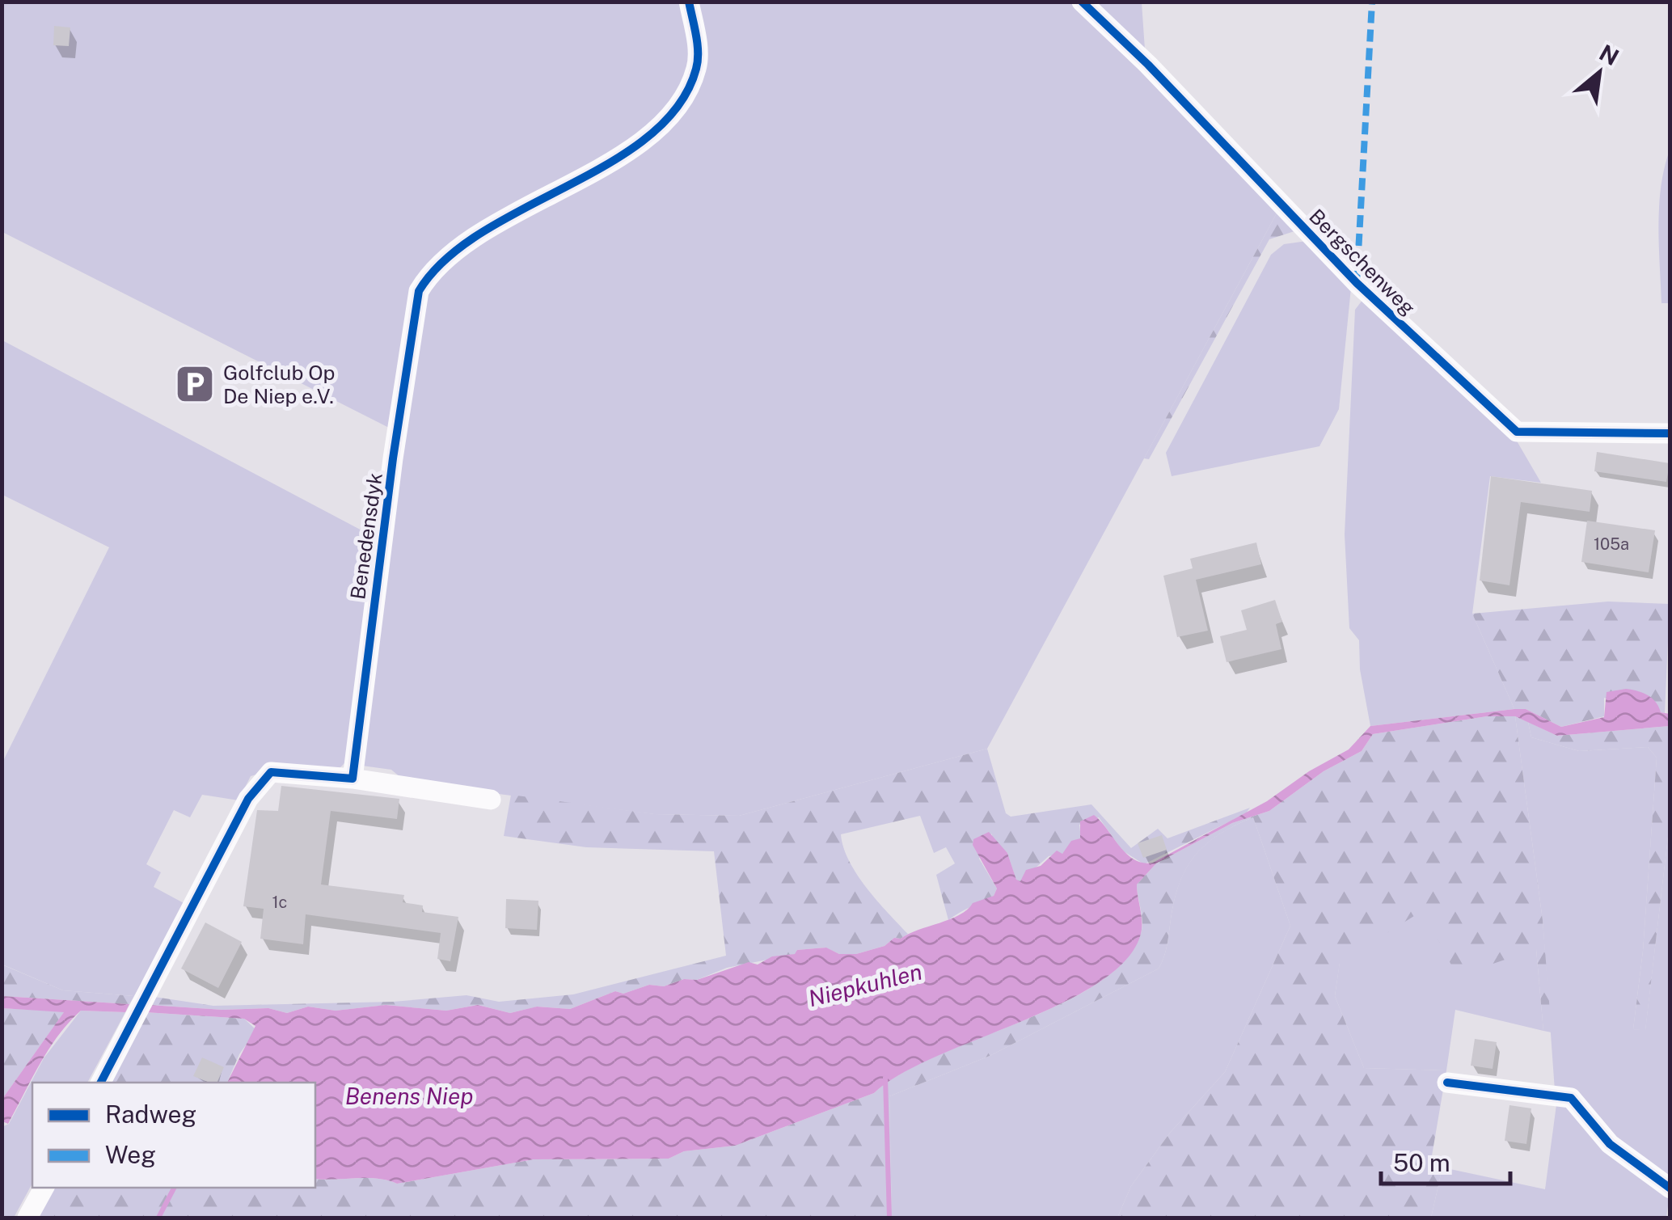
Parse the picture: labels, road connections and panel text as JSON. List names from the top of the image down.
{
  "streets": {
    "street": ["Bergschenweg", "Benedensdyk"]
  },
  "water": ["Niepkuhlen", "Benens Niep"],
  "places": {
    "parking": ["Golfclub Op De Niep e.V."]
  },
  "house_numbers": ["105a", "1c"],
  "legend": ["Radweg", "Weg"],
  "scale_bar": "50 m",
  "north": "top right"
}
